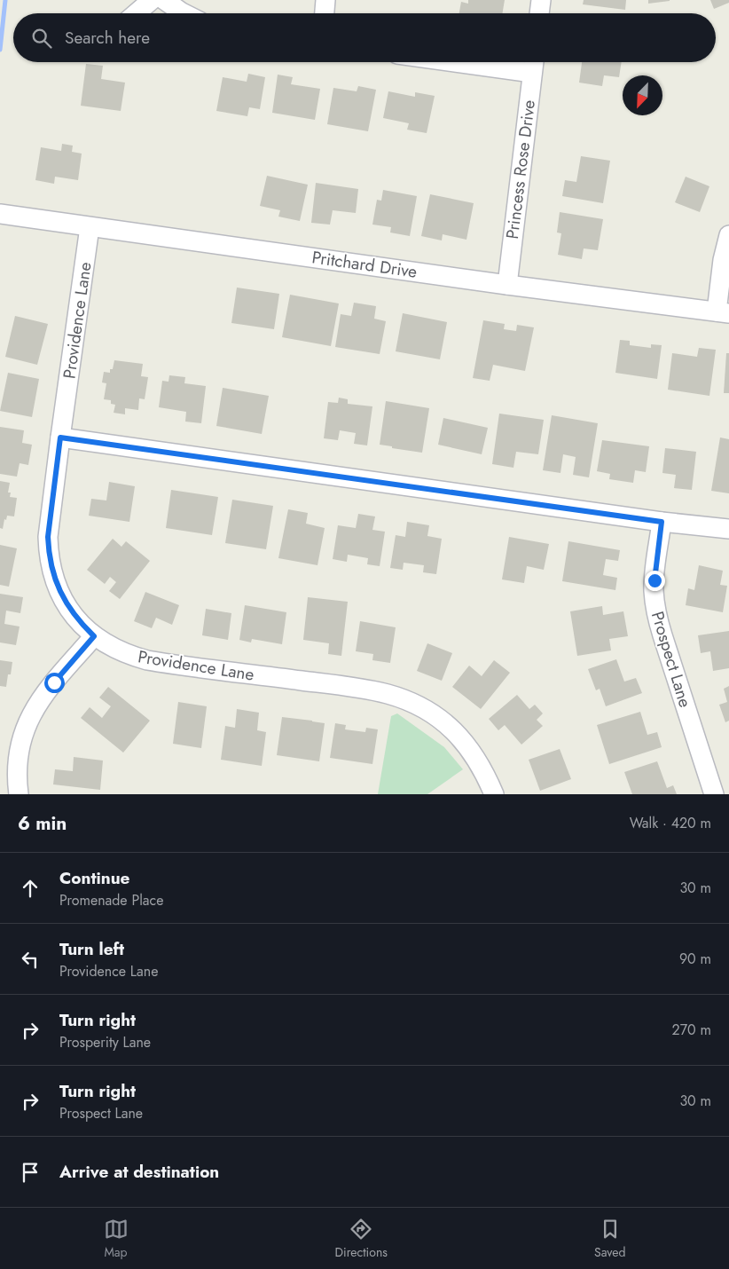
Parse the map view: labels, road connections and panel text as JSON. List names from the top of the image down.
{
  "streets": {
    "street": [
      "Princess Rose Drive",
      "Pritchard Drive",
      "Providence Lane",
      "Prospect Lane"
    ]
  },
  "crossings": [
    ["Princess Rose Drive", "Pritchard Drive"],
    ["Pritchard Drive", "Providence Lane"]
  ],
  "north": "bottom left",
  "page": {
    "search": "Search here",
    "heading": ["6 min", "Walk · 420 m"],
    "list": [
      ["Continue", "Promenade Place", "30 m"],
      ["Turn left", "Providence Lane", "90 m"],
      ["Turn right", "Prosperity Lane", "270 m"],
      ["Turn right", "Prospect Lane", "30 m"],
      "Arrive at destination"
    ],
    "nav": ["Map", "Directions", "Saved"]
  }
}
